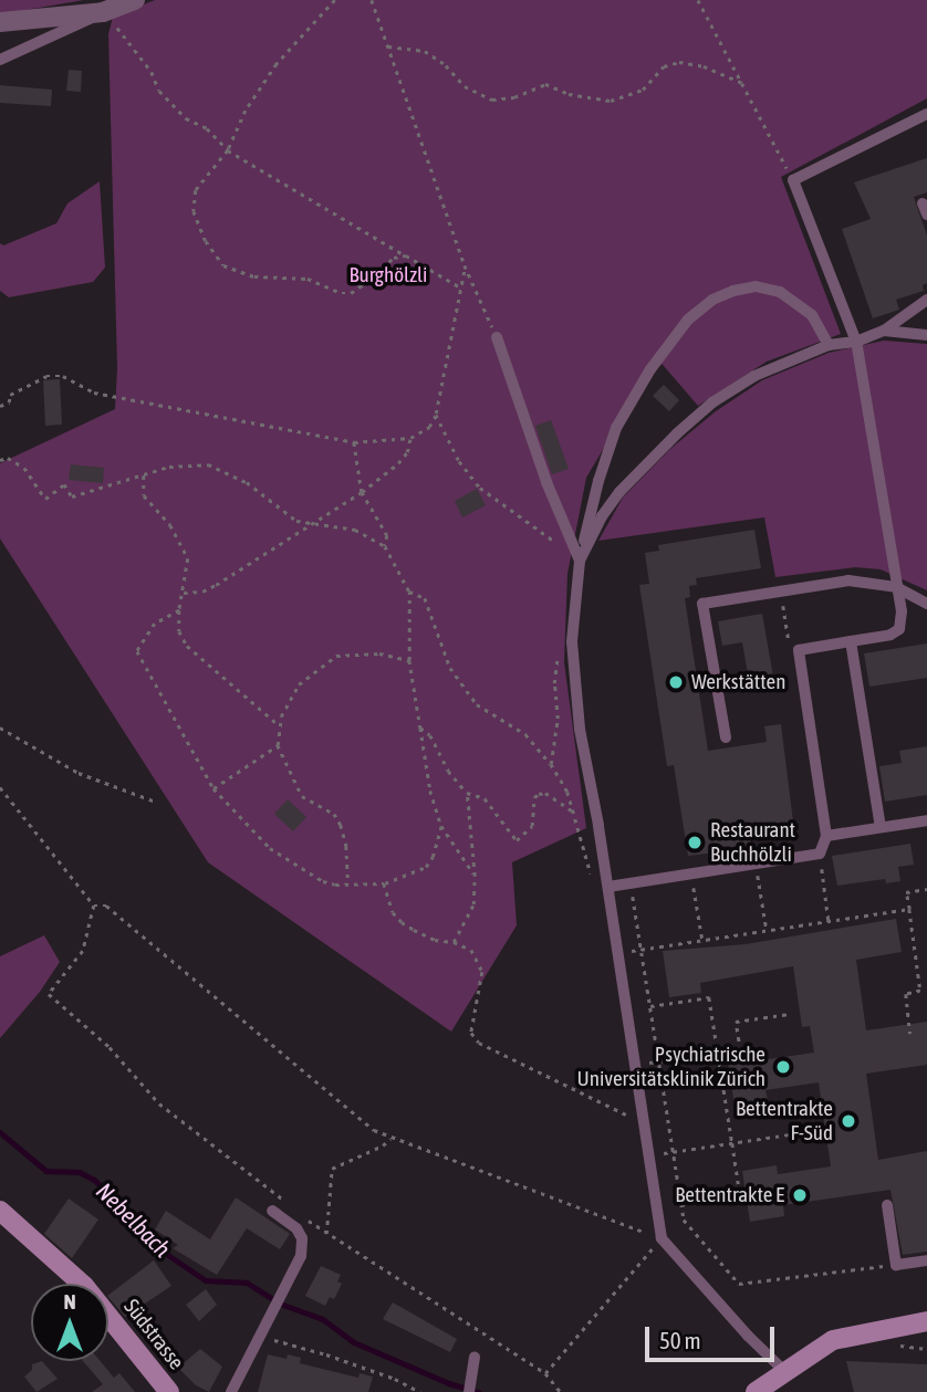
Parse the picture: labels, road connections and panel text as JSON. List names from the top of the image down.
{
  "streets": {
    "street": ["Südstrasse"]
  },
  "water": ["Nebelbach"],
  "parks": ["Burghölzli"],
  "places": [
    "Werkstätten",
    "Restaurant Buchhölzli",
    "Psychiatrische Universitätsklinik Zürich",
    "Bettentrakte F-Süd",
    "Bettentrakte E"
  ],
  "scale_bar": "50 m",
  "north": "top"
}
